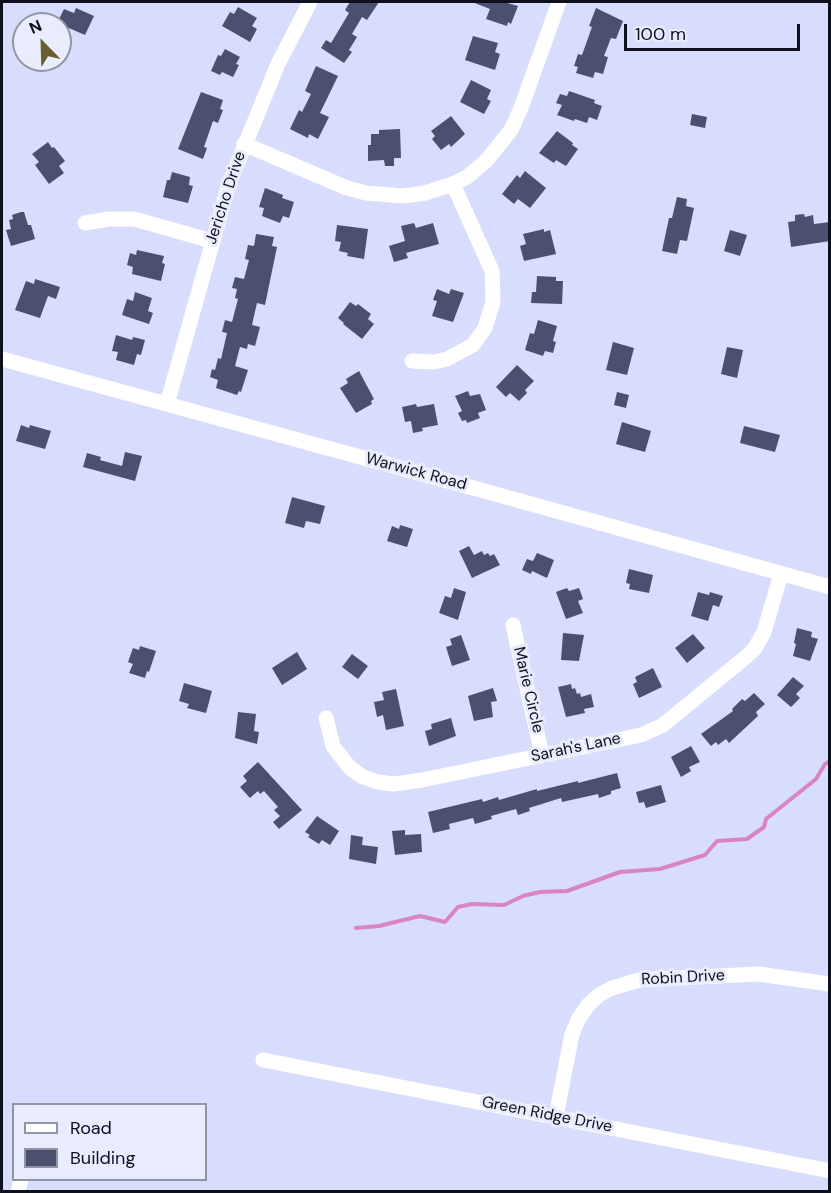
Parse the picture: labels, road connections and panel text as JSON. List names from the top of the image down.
{
  "streets": {
    "street": [
      "Jericho Drive",
      "Warwick Road",
      "Marie Circle",
      "Sarah's Lane",
      "Robin Drive",
      "Green Ridge Drive"
    ]
  },
  "crossings": [
    ["Jericho Drive", "Warwick Road"],
    ["Warwick Road", "Sarah's Lane"],
    ["Marie Circle", "Sarah's Lane"],
    ["Robin Drive", "Green Ridge Drive"]
  ],
  "legend": ["Road", "Building"],
  "scale_bar": "100 m",
  "north": "top left"
}
